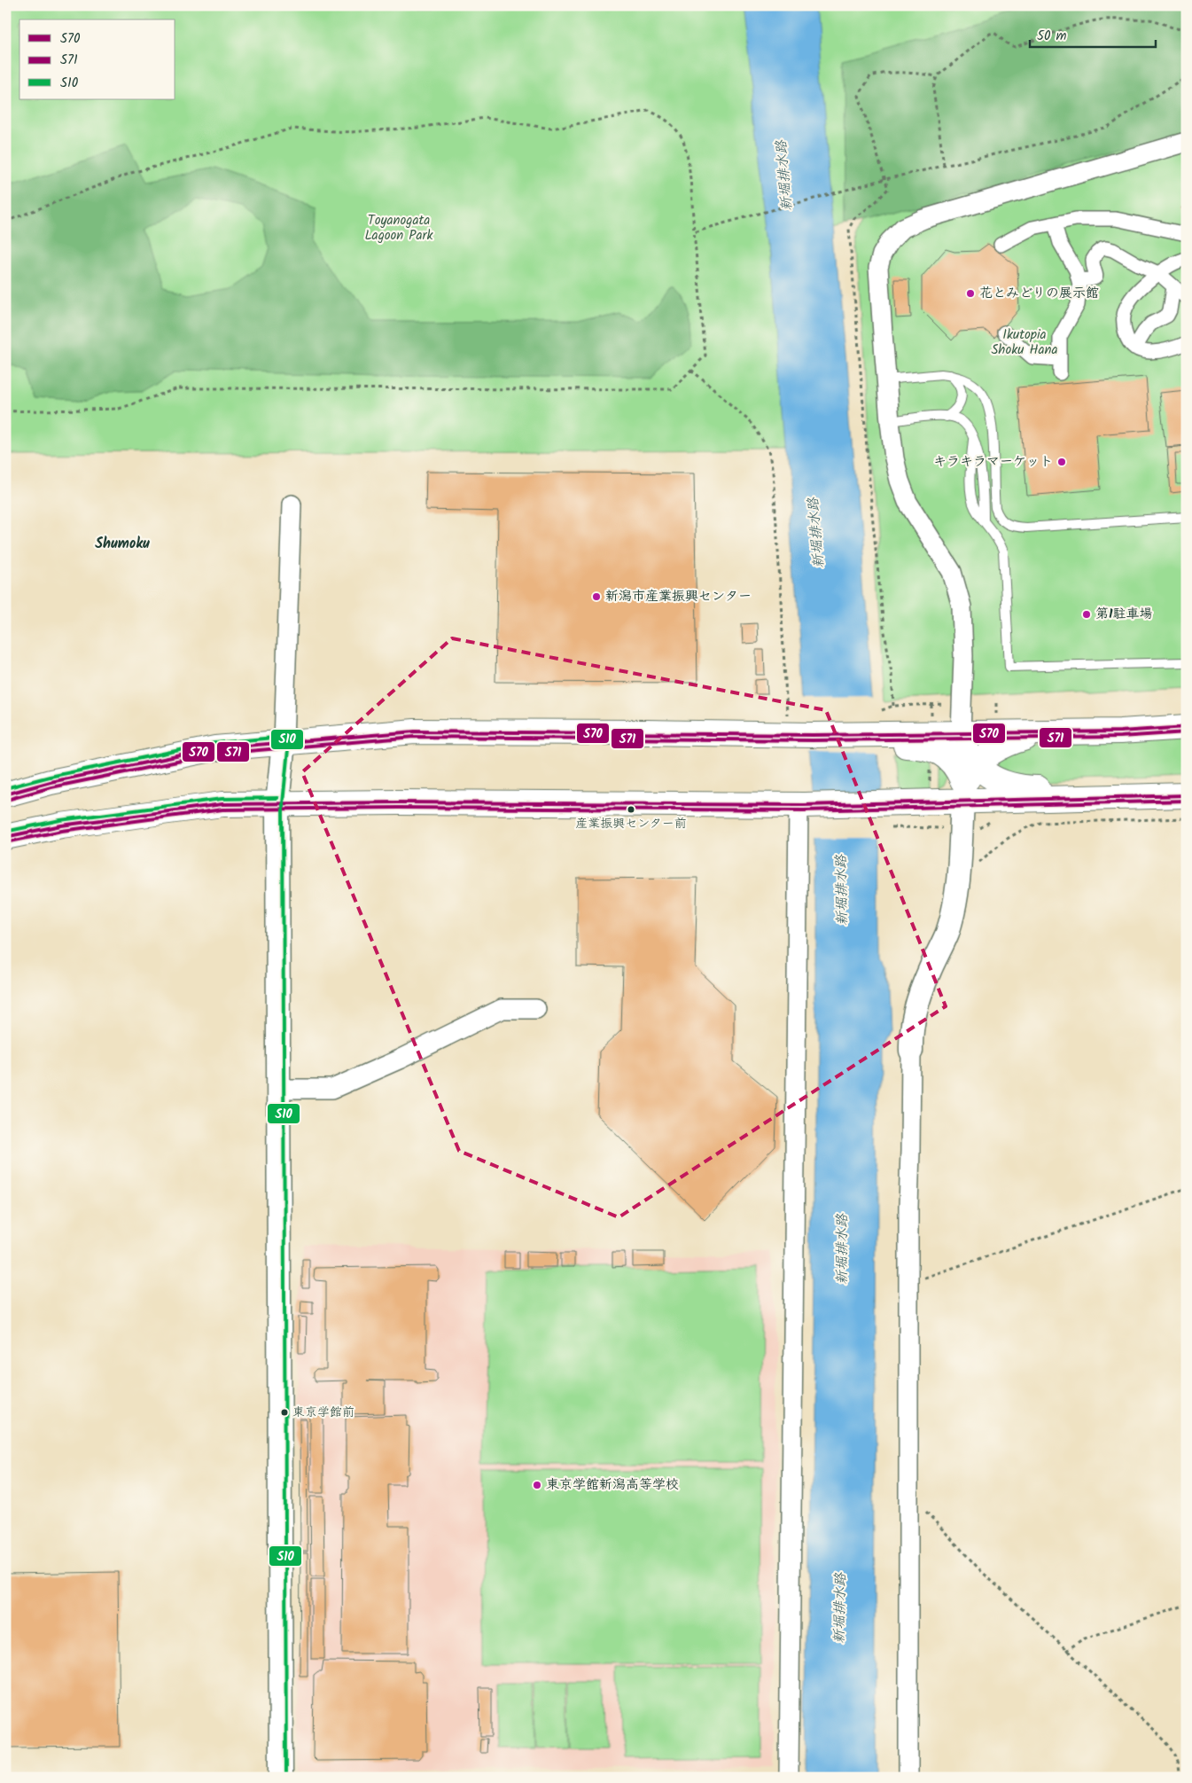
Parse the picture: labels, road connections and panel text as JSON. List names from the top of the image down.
{
  "districts": ["Shumoku"],
  "water": ["新堀排水路"],
  "parks": ["Toyanogata Lagoon Park", "Ikutopia Shoku Hana"],
  "places": [
    "花とみどりの展示館",
    "キラキラマーケット",
    "新潟市産業振興センター",
    "第1駐車場",
    "産業振興センター前",
    "東京学館前",
    "東京学館新潟高等学校"
  ],
  "lines": ["transit line S70", "transit line S71", "transit line S10"],
  "legend": ["S70", "S71", "S10"],
  "scale_bar": "50 m"
}
